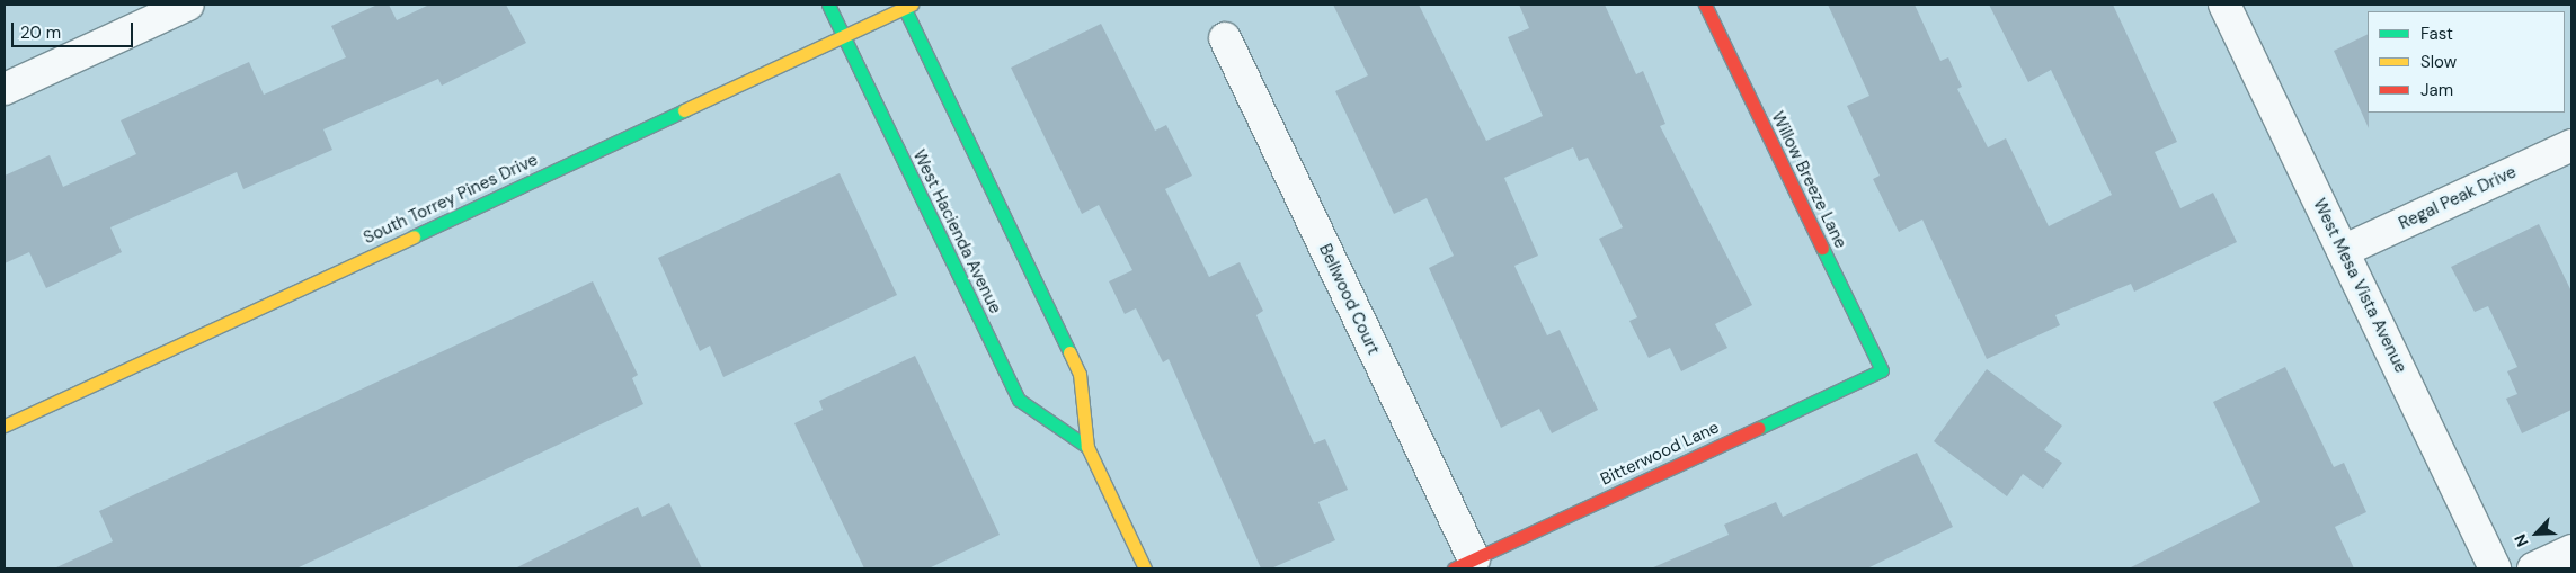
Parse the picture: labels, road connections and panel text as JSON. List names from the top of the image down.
{
  "streets": {
    "main road": [
      "Willow Breeze Lane",
      "South Torrey Pines Drive",
      "West Hacienda Avenue",
      "Bitterwood Lane"
    ],
    "street": ["Regal Peak Drive", "West Mesa Vista Avenue", "Bellwood Court"]
  },
  "crossings": [
    ["Willow Breeze Lane", "Bitterwood Lane"],
    ["Regal Peak Drive", "West Mesa Vista Avenue"],
    ["South Torrey Pines Drive", "West Hacienda Avenue"],
    ["Bellwood Court", "Bitterwood Lane"]
  ],
  "legend": ["Fast", "Slow", "Jam"],
  "scale_bar": "20 m",
  "north": "bottom left"
}
